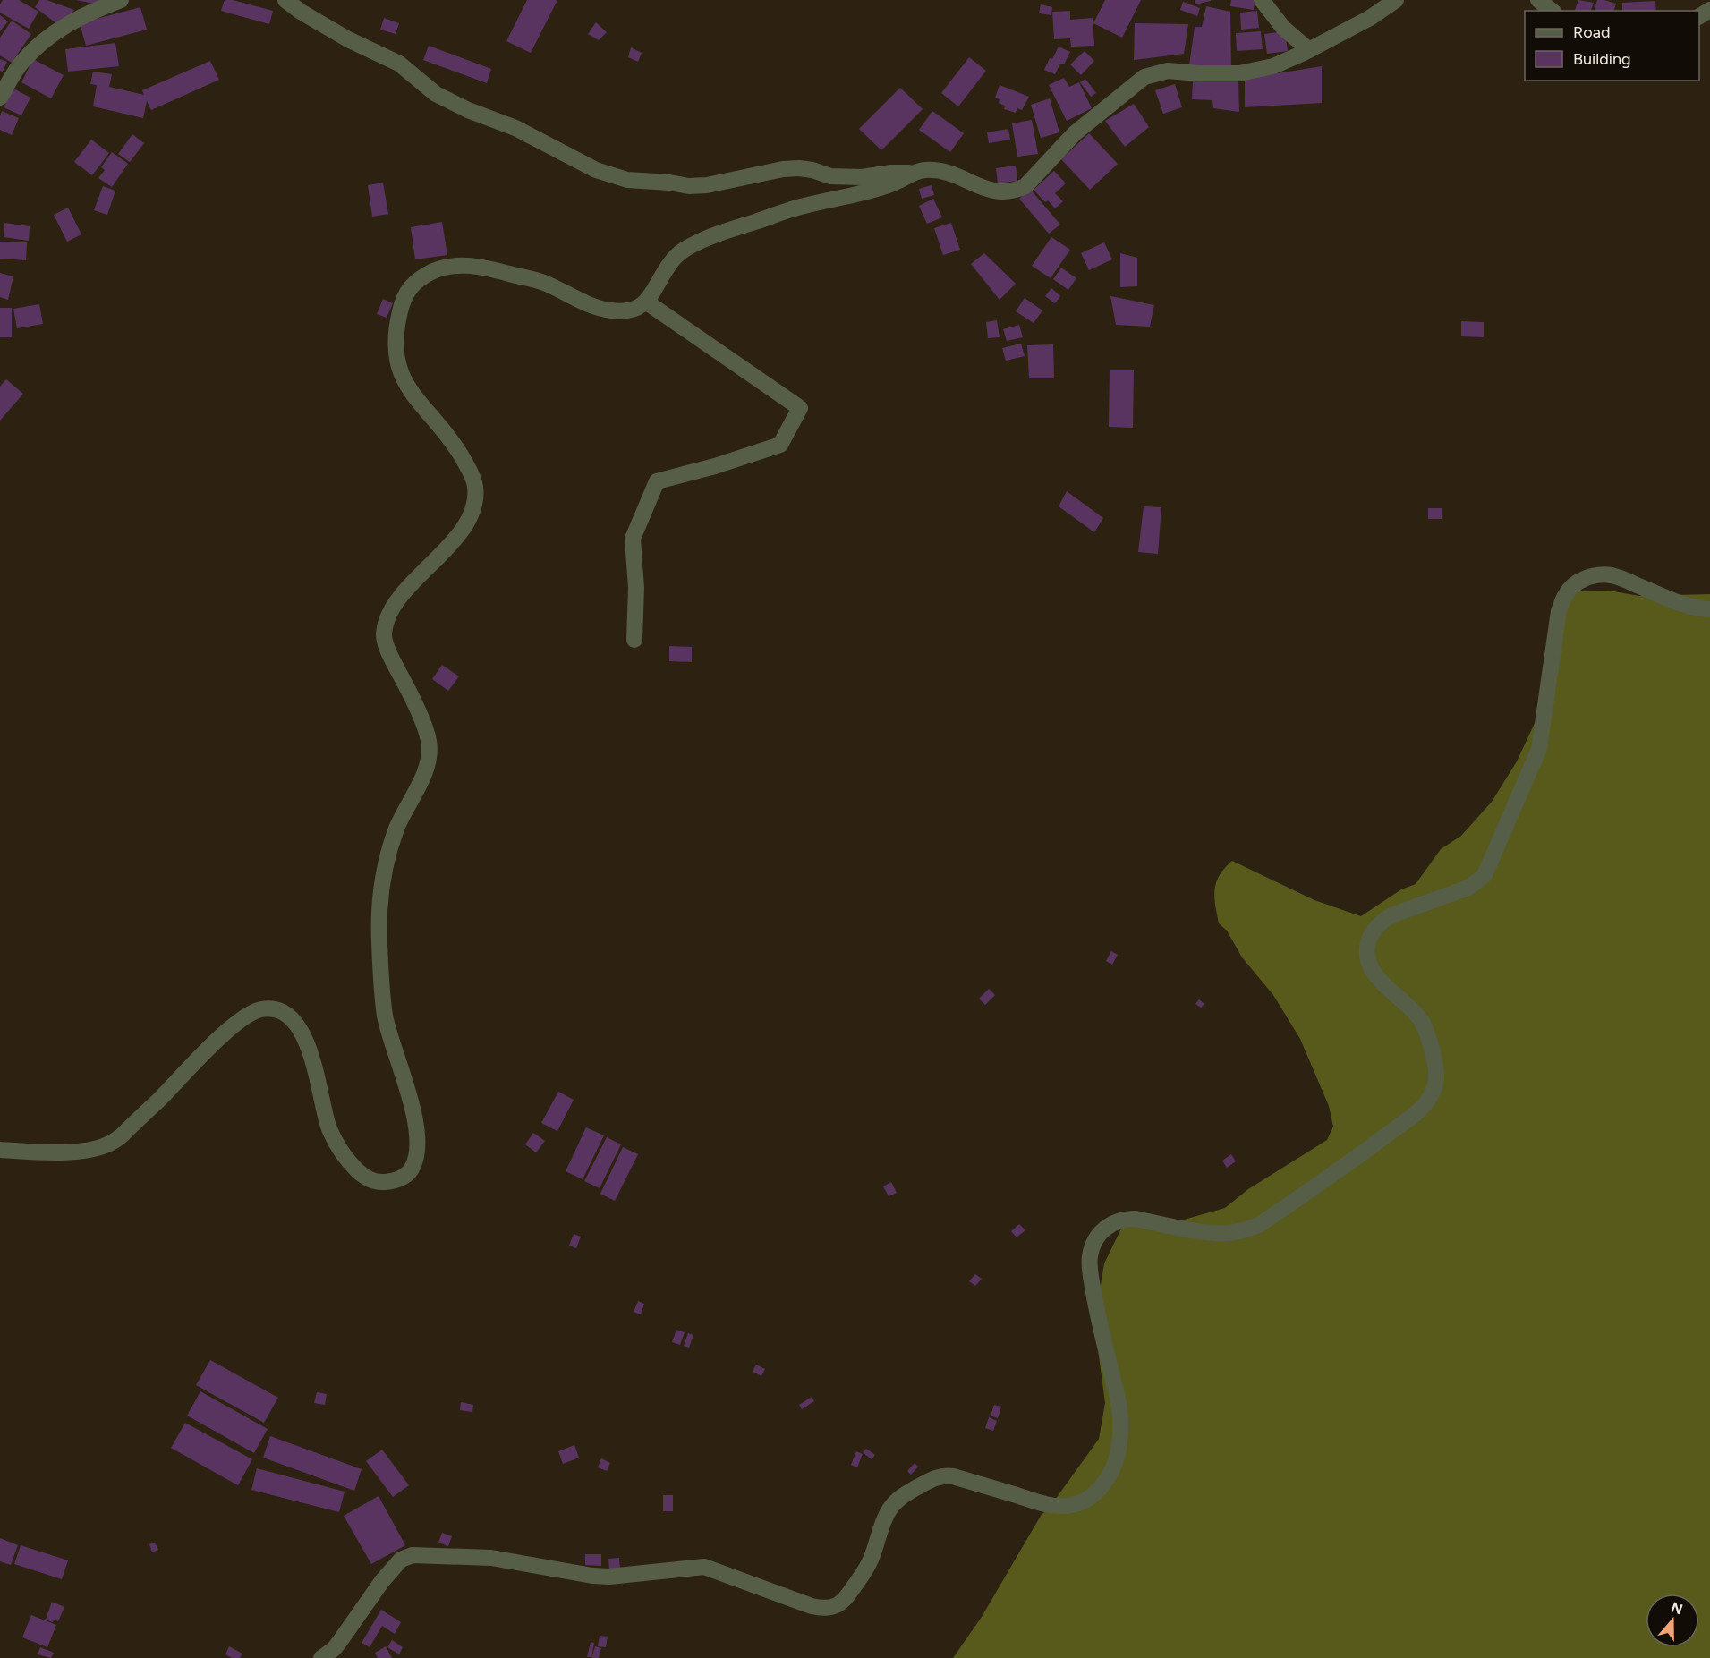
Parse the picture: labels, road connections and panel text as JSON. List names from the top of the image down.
{
  "legend": ["Road", "Building"],
  "north": "top"
}
